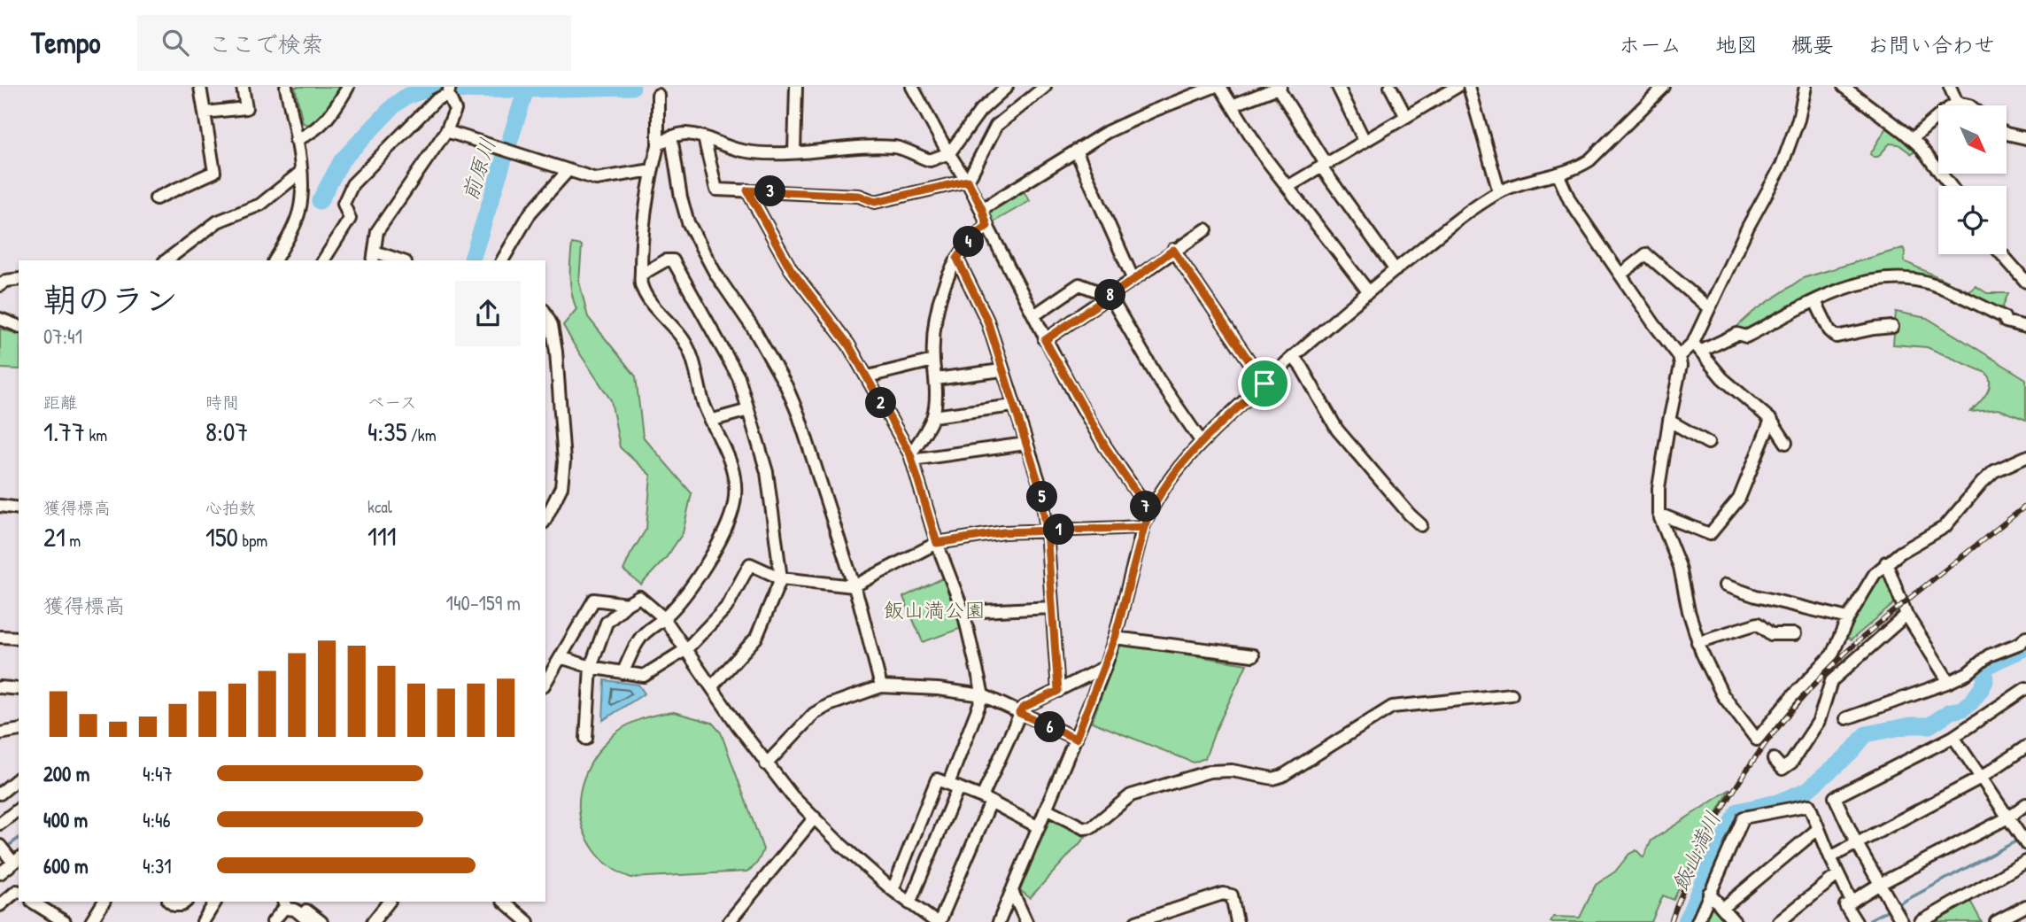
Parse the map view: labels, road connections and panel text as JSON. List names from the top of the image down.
{
  "water": ["前原川", "飯山満川"],
  "parks": ["飯山満公園"],
  "north": "bottom right",
  "page": {
    "header": "Tempo",
    "search": "ここで検索",
    "nav": [
      "ホーム",
      "地図",
      "概要",
      "お問い合わせ"
    ],
    "pins": [
      "3",
      "4",
      "8",
      "2",
      "5",
      "7",
      "1",
      "6"
    ],
    "heading": ["朝のラン", "07:41"],
    "stats": [
      ["距離", "1.77 km"],
      ["時間", "8:07"],
      ["ペース", "4:35 /km"],
      ["獲得標高", "21 m"],
      ["心拍数", "150 bpm"],
      ["kcal", "111"]
    ],
    "chart": ["獲得標高", "140–159 m"],
    "list": [
      {
        "name": "200 m",
        "note": "4:47"
      },
      {
        "name": "400 m",
        "note": "4:46"
      },
      {
        "name": "600 m",
        "note": "4:31"
      }
    ]
  }
}
